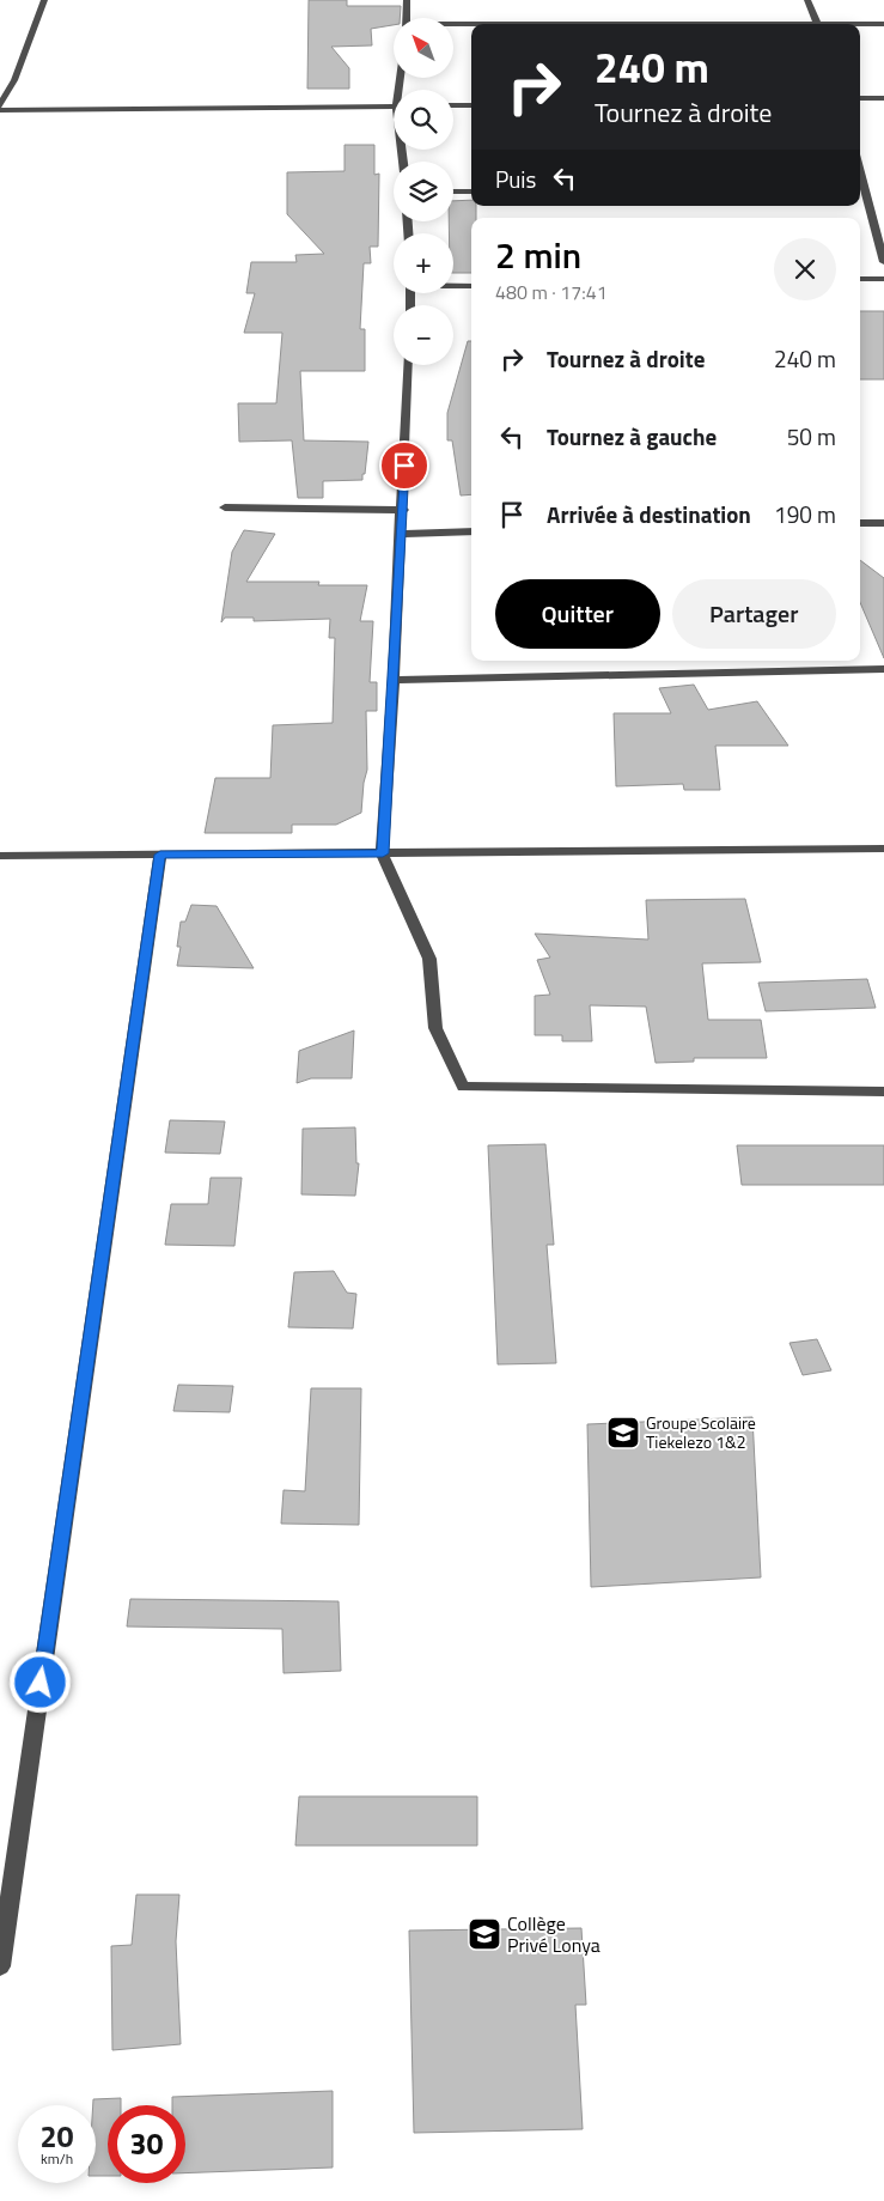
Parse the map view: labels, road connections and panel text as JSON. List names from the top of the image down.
{
  "places": {
    "school or university": ["Groupe Scolaire Tiekelezo 1&2", "Collège Privé Lonya"]
  },
  "north": "top left",
  "page": {
    "map_buttons": ["+", "−"],
    "turn": ["240 m", "Tournez à droite"],
    "then": "Puis",
    "heading": ["2 min", "480 m · 17:41"],
    "list": [
      {
        "name": "Tournez à droite",
        "value": "240 m"
      },
      {
        "name": "Tournez à gauche",
        "value": "50 m"
      },
      {
        "name": "Arrivée à destination",
        "value": "190 m"
      }
    ],
    "buttons": ["Quitter", "Partager"],
    "speed": "20 km/h",
    "limit": "30"
  }
}
